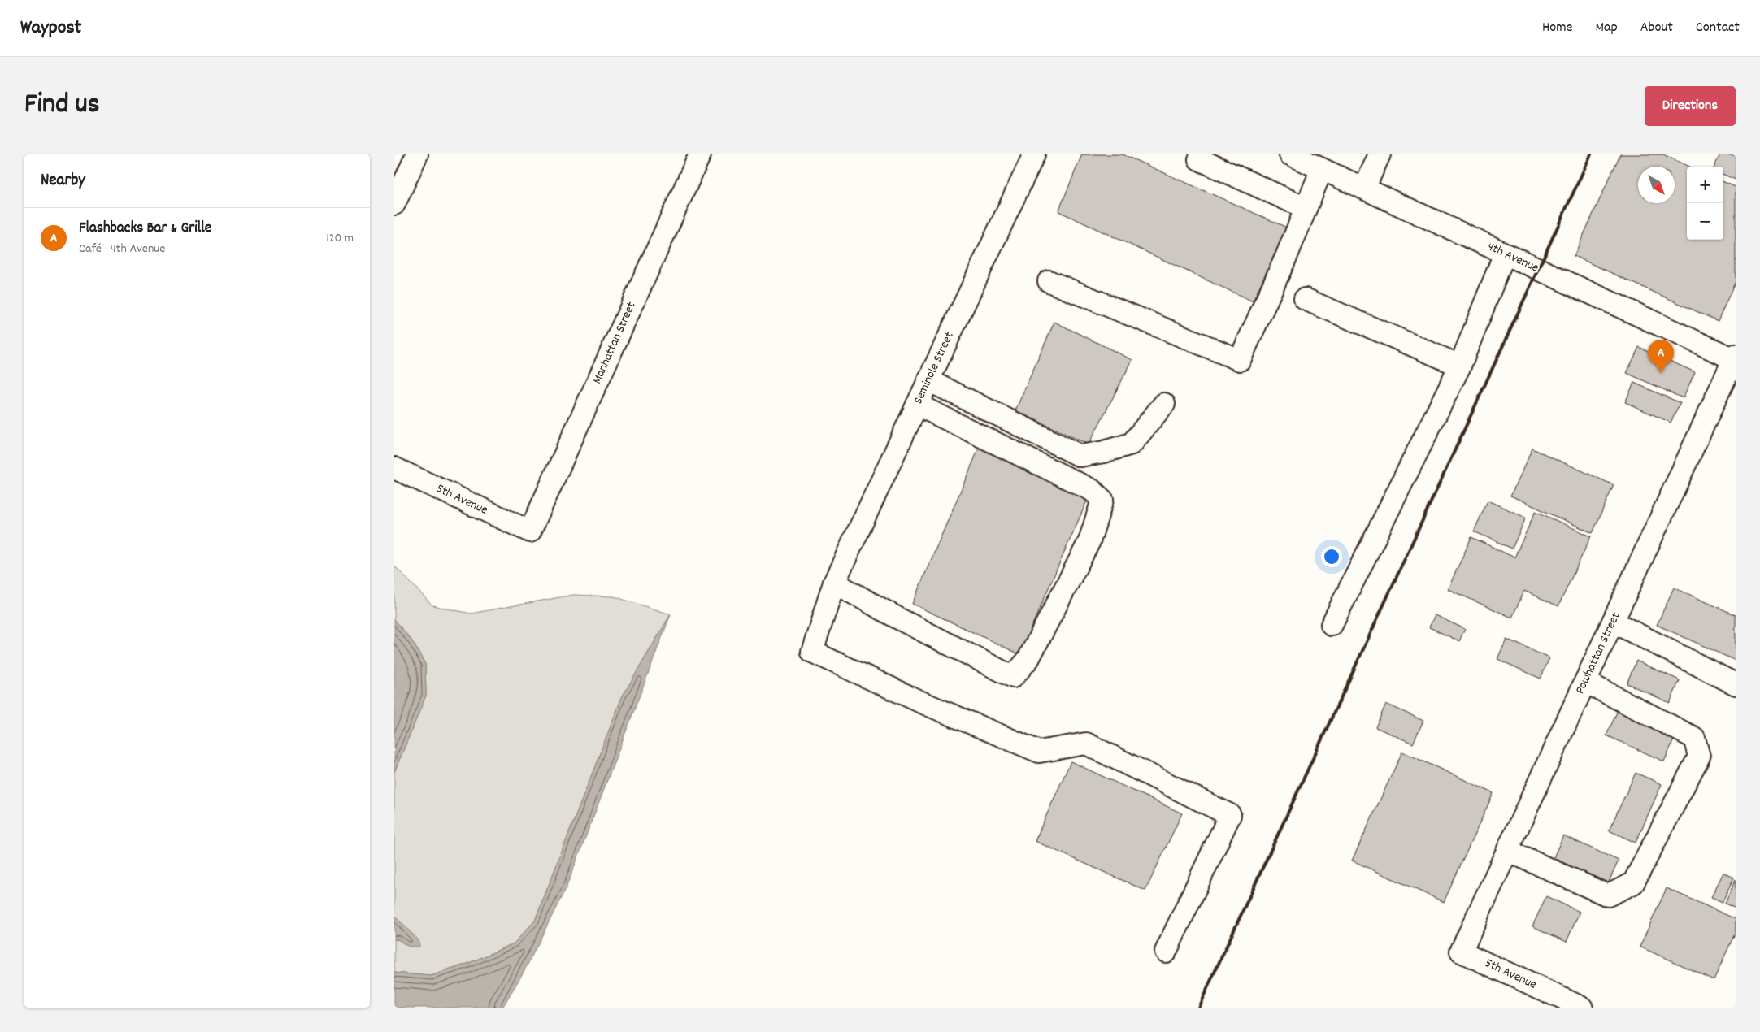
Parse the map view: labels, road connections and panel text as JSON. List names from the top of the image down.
{
  "streets": {
    "street": [
      "4th Avenue",
      "Manhattan Street",
      "Seminole Street",
      "5th Avenue",
      "Powhattan Street"
    ]
  },
  "crossings": [
    ["4th Avenue", "Powhattan Street"],
    ["Manhattan Street", "5th Avenue"],
    ["5th Avenue", "Powhattan Street"]
  ],
  "north": "bottom right",
  "page": {
    "header": "Waypost",
    "nav": [
      "Home",
      "Map",
      "About",
      "Contact"
    ],
    "title": "Find us",
    "buttons": "Directions",
    "heading": "Nearby",
    "map_buttons": ["+", "−"],
    "list": [
      {
        "mark": "A",
        "name": "Flashbacks Bar & Grille",
        "note": "Café · 4th Avenue",
        "value": "120 m"
      }
    ],
    "pins": "A"
  }
}
